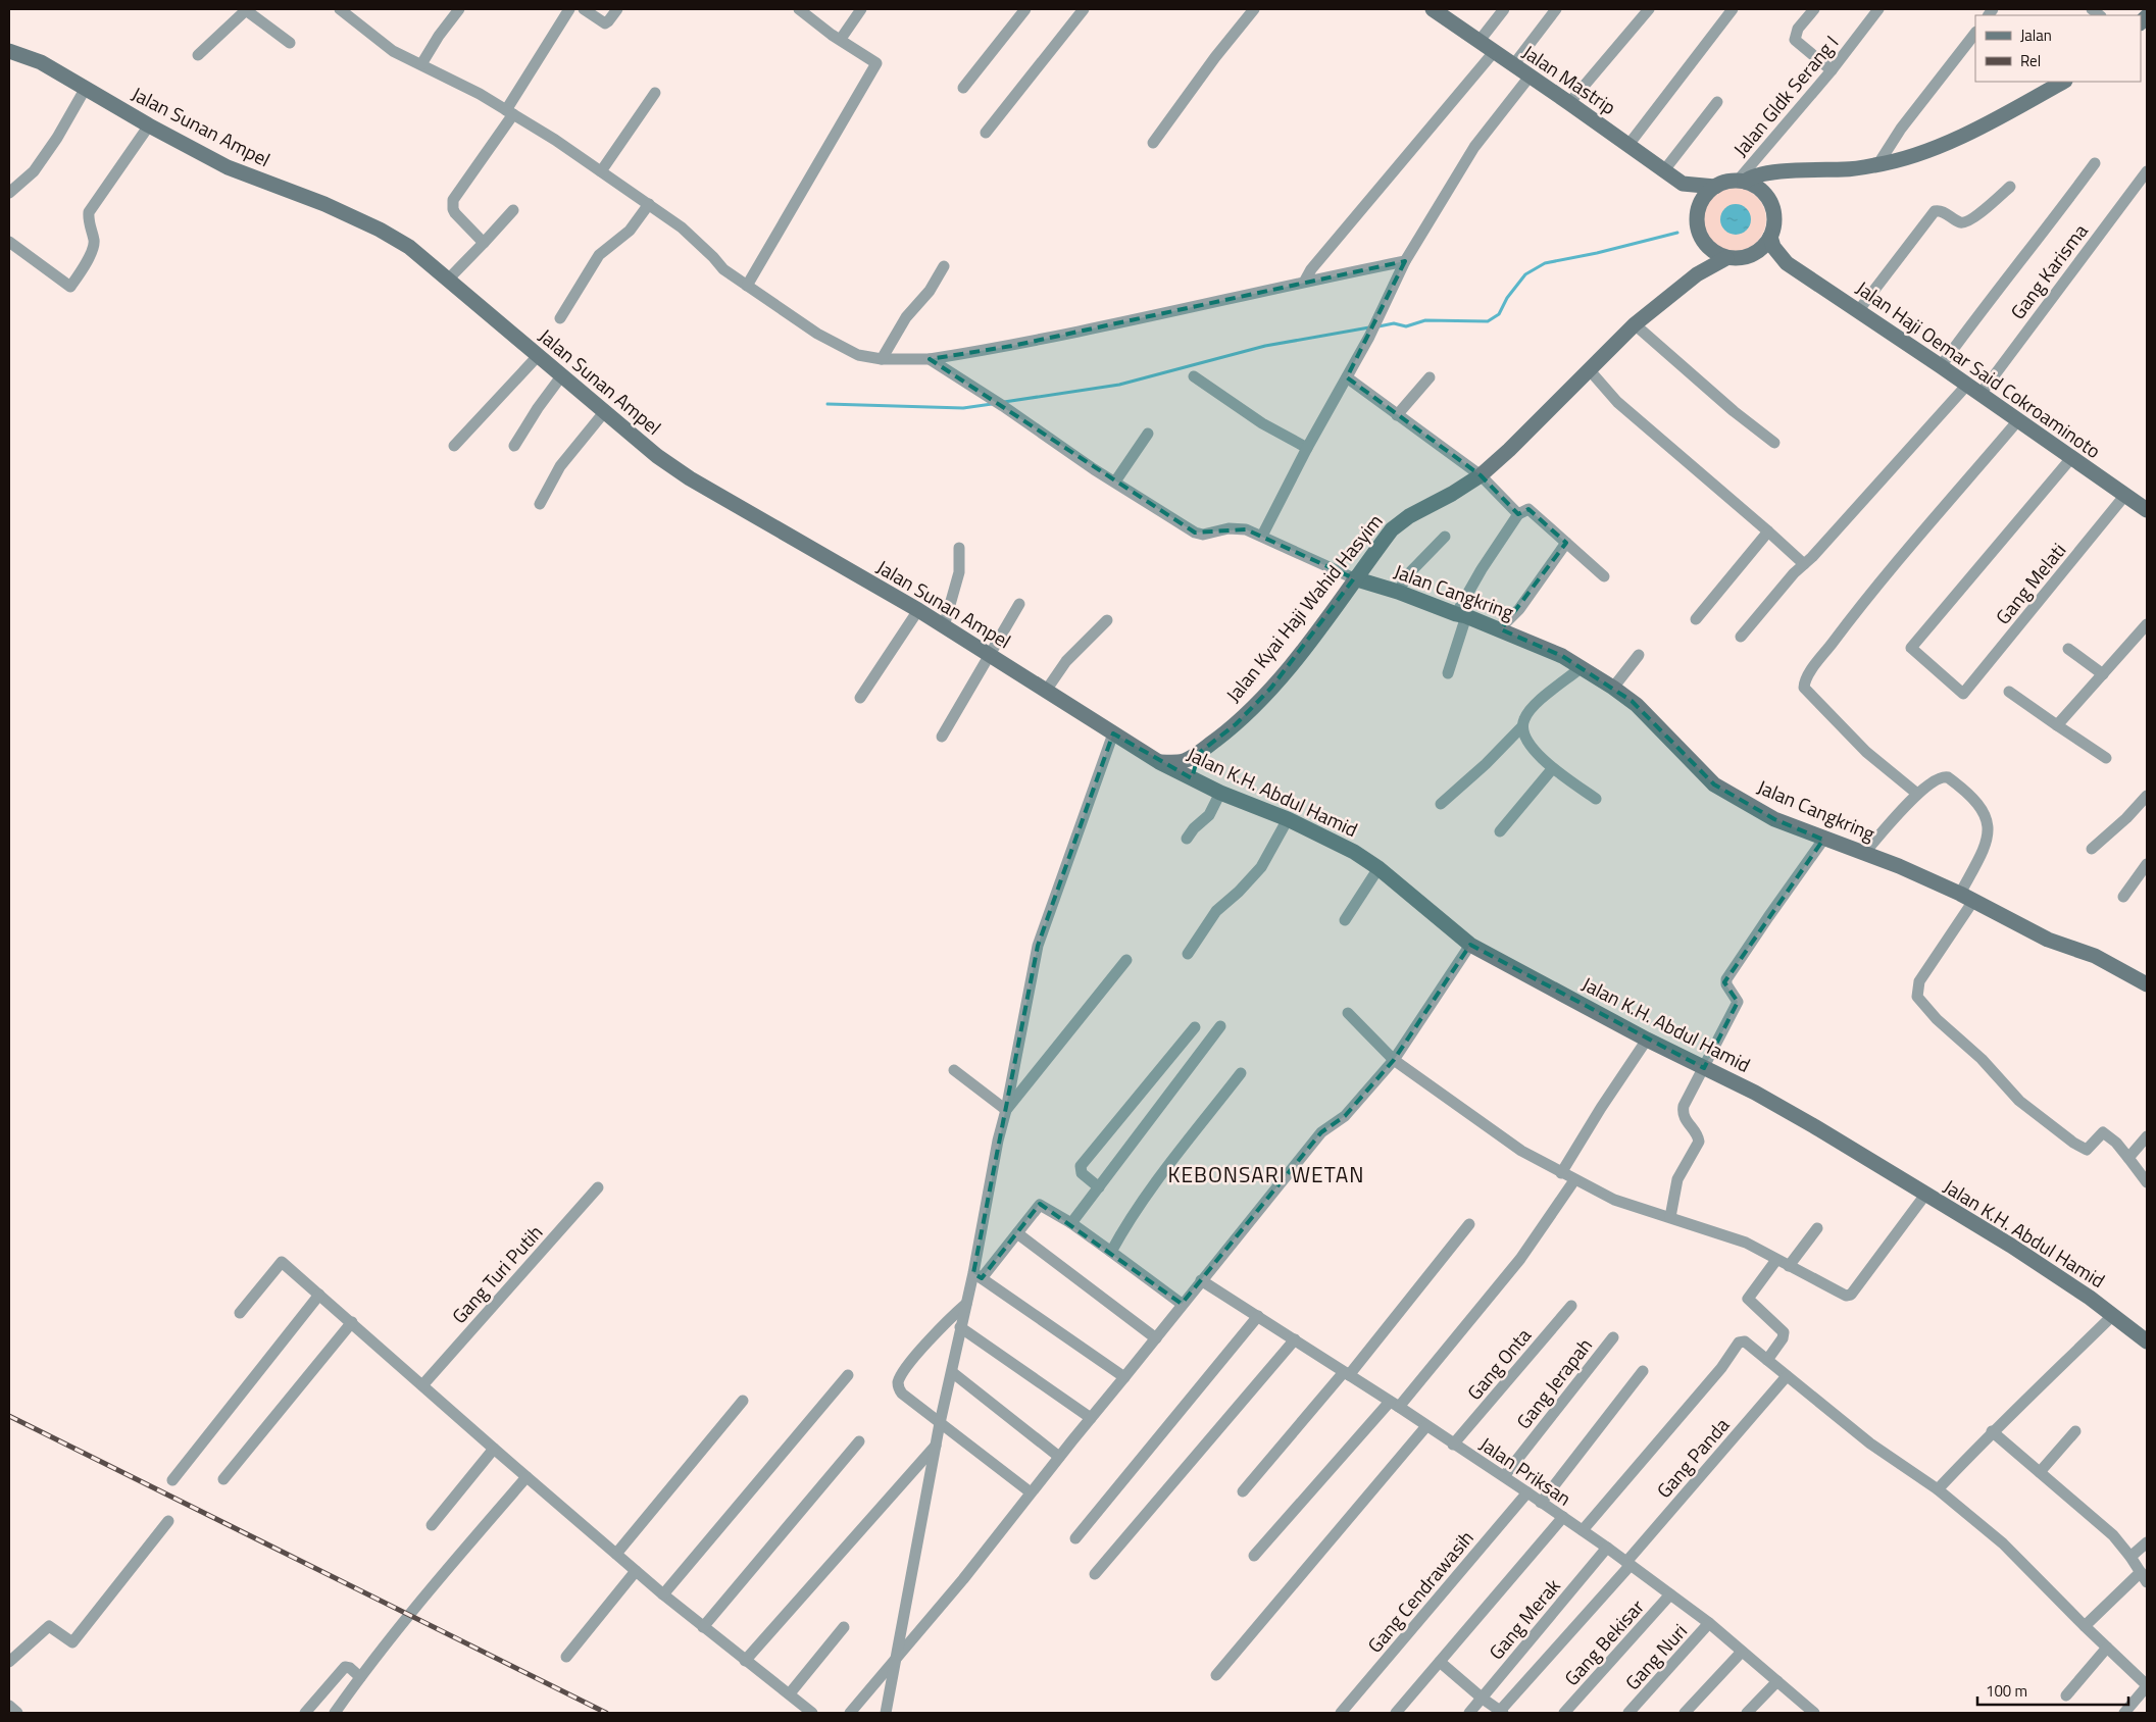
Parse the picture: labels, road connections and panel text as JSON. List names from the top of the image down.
{
  "streets": {
    "main road": [
      "Jalan Mastrip",
      "Jalan Sunan Ampel",
      "Jalan Haji Oemar Said Cokroaminoto",
      "Jalan Cangkring",
      "Jalan Kyai Haji Wahid Hasyim",
      "Jalan K.H. Abdul Hamid"
    ],
    "street": [
      "Jalan Gldk Serang I",
      "Gang Karisma",
      "Gang Melati",
      "Gang Turi Putih",
      "Gang Onta",
      "Gang Jerapah",
      "Gang Panda",
      "Jalan Priksan",
      "Gang Cendrawasih",
      "Gang Merak",
      "Gang Bekisar",
      "Gang Nuri"
    ]
  },
  "crossings": [
    ["Jalan Gldk Serang I", "Jalan Kyai Haji Wahid Hasyim"],
    ["Jalan Sunan Ampel", "Jalan Kyai Haji Wahid Hasyim"],
    ["Jalan Sunan Ampel", "Jalan K.H. Abdul Hamid"],
    ["Gang Karisma", "Jalan Haji Oemar Said Cokroaminoto"],
    ["Jalan Haji Oemar Said Cokroaminoto", "Gang Melati"],
    ["Jalan Cangkring", "Jalan Kyai Haji Wahid Hasyim"],
    ["Jalan Kyai Haji Wahid Hasyim", "Jalan K.H. Abdul Hamid"],
    ["Gang Onta", "Jalan Priksan"],
    ["Gang Jerapah", "Jalan Priksan"],
    ["Gang Panda", "Jalan Priksan"],
    ["Jalan Priksan", "Gang Cendrawasih"],
    ["Jalan Priksan", "Gang Merak"],
    ["Jalan Priksan", "Gang Bekisar"],
    ["Jalan Priksan", "Gang Nuri"]
  ],
  "districts": ["KEBONSARI WETAN"],
  "legend": ["Jalan", "Rel"],
  "scale_bar": "100 m"
}
